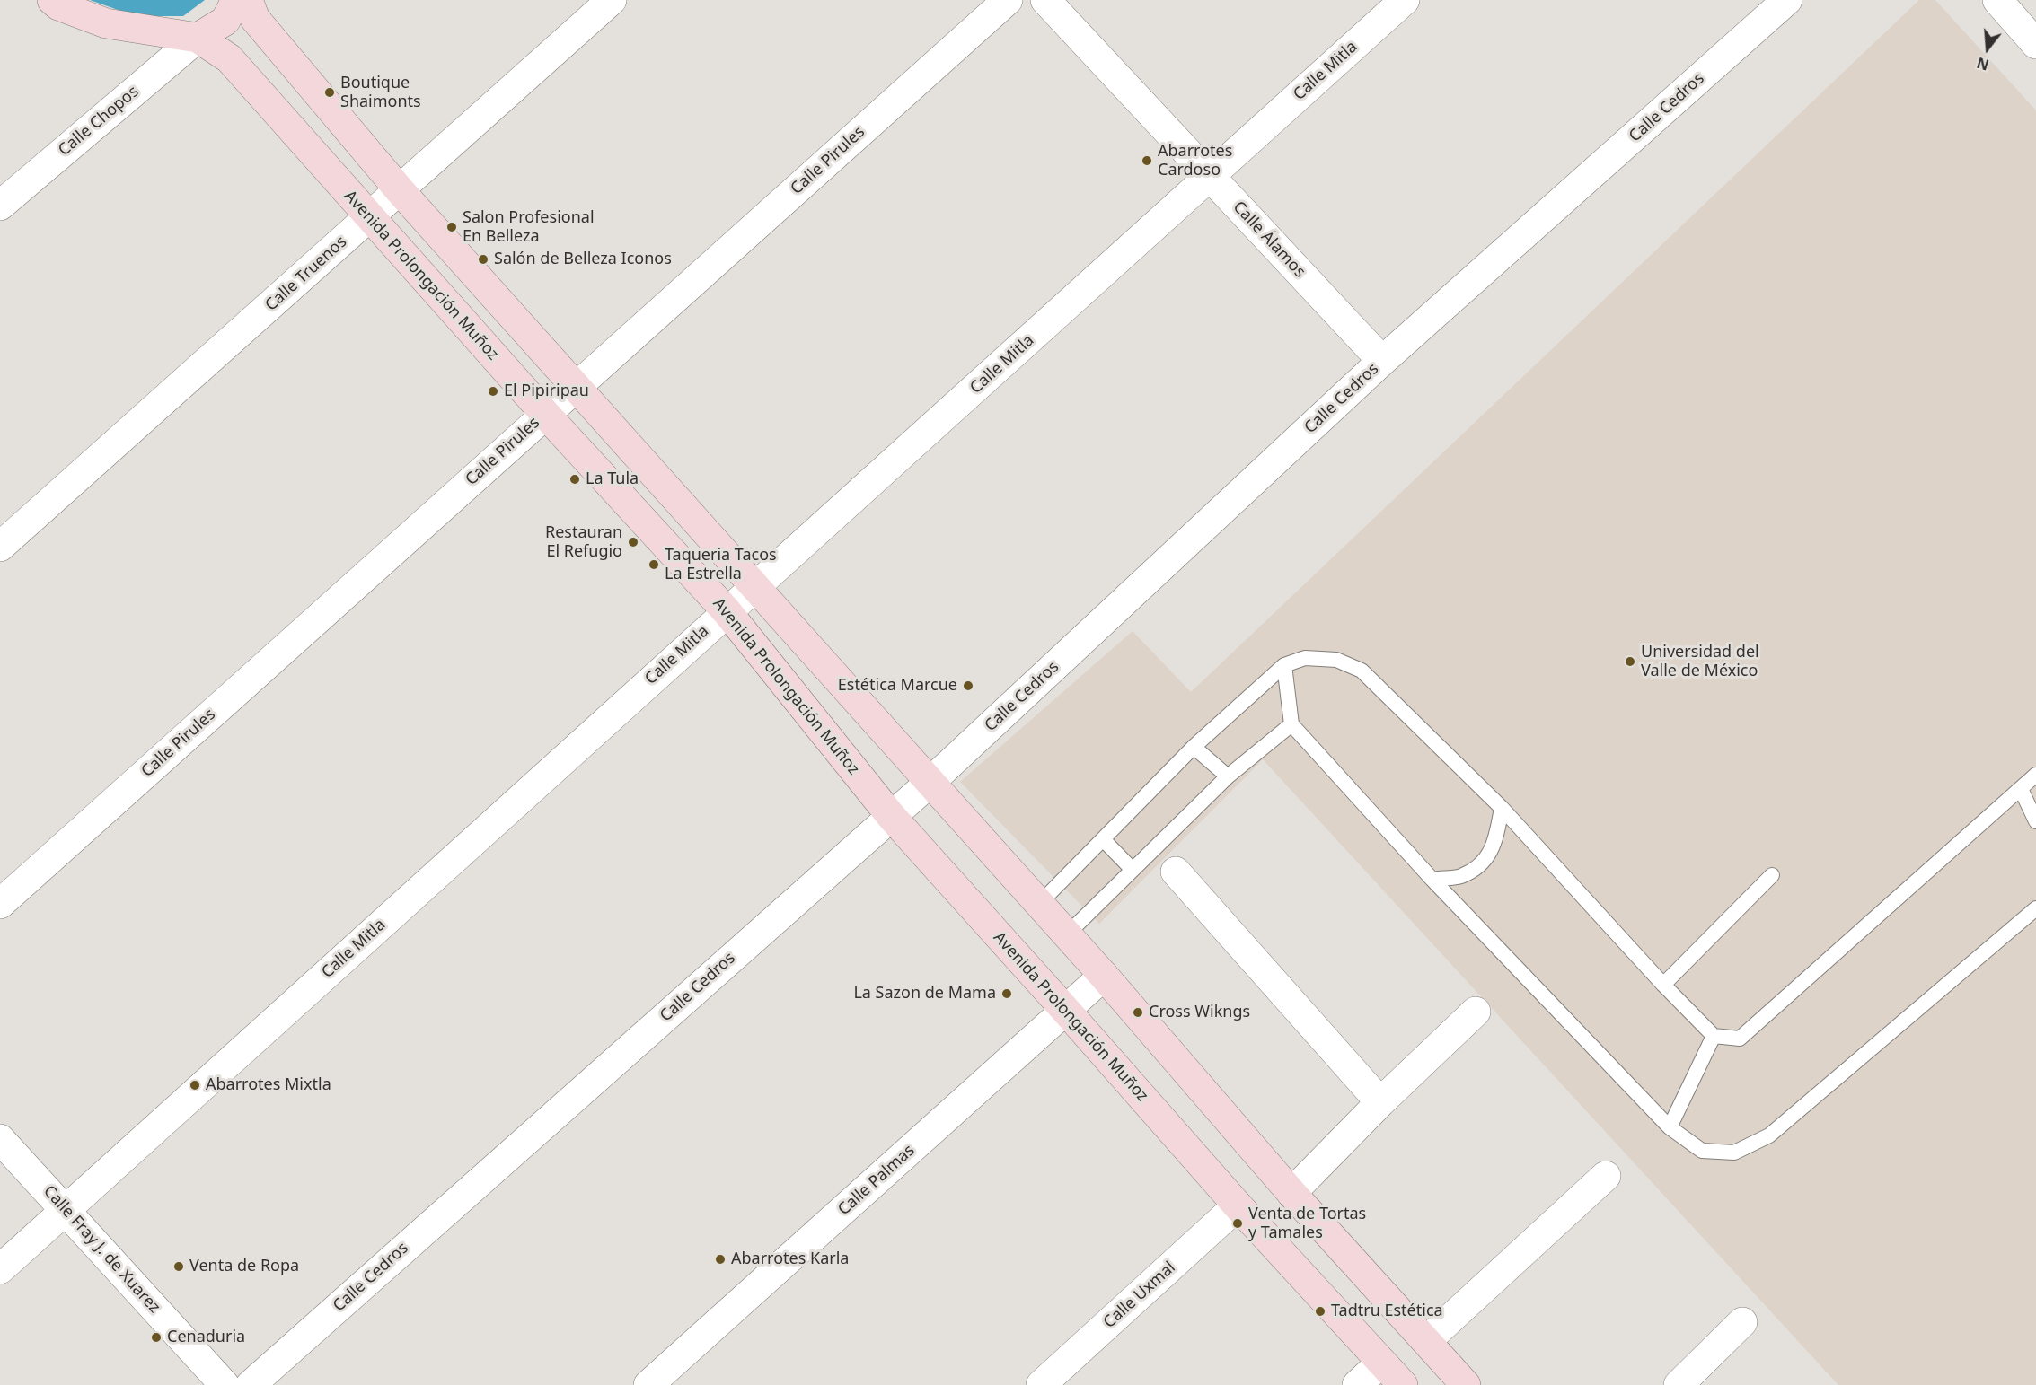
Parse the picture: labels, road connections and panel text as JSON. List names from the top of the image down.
{
  "streets": {
    "street": [
      "Calle Mitla",
      "Calle Cedros",
      "Calle Chopos",
      "Calle Pirules",
      "Calle Álamos",
      "Calle Truenos",
      "Avenida Prolongación Muñoz",
      "Calle Palmas",
      "Calle Fray J. de Xuarez",
      "Calle Uxmal"
    ]
  },
  "crossings": [
    ["Calle Mitla", "Calle Álamos"],
    ["Calle Mitla", "Avenida Prolongación Muñoz"],
    ["Calle Mitla", "Calle Fray J. de Xuarez"],
    ["Calle Cedros", "Calle Álamos"],
    ["Calle Cedros", "Avenida Prolongación Muñoz"],
    ["Calle Chopos", "Avenida Prolongación Muñoz"],
    ["Calle Pirules", "Avenida Prolongación Muñoz"],
    ["Calle Truenos", "Avenida Prolongación Muñoz"],
    ["Avenida Prolongación Muñoz", "Calle Palmas"],
    ["Avenida Prolongación Muñoz", "Calle Uxmal"]
  ],
  "places": [
    "Boutique Shaimonts",
    "Abarrotes Cardoso",
    "Salon Profesional En Belleza",
    "Salón de Belleza Iconos",
    "El Pipiripau",
    "La Tula",
    "Restauran El Refugio",
    "Taqueria Tacos La Estrella",
    "Universidad del Valle de México",
    "Estética Marcue",
    "La Sazon de Mama",
    "Cross Wikngs",
    "Abarrotes Mixtla",
    "Venta de Tortas y Tamales",
    "Abarrotes Karla",
    "Venta de Ropa",
    "Tadtru Estética",
    "Cenaduria"
  ],
  "north": "bottom"
}
